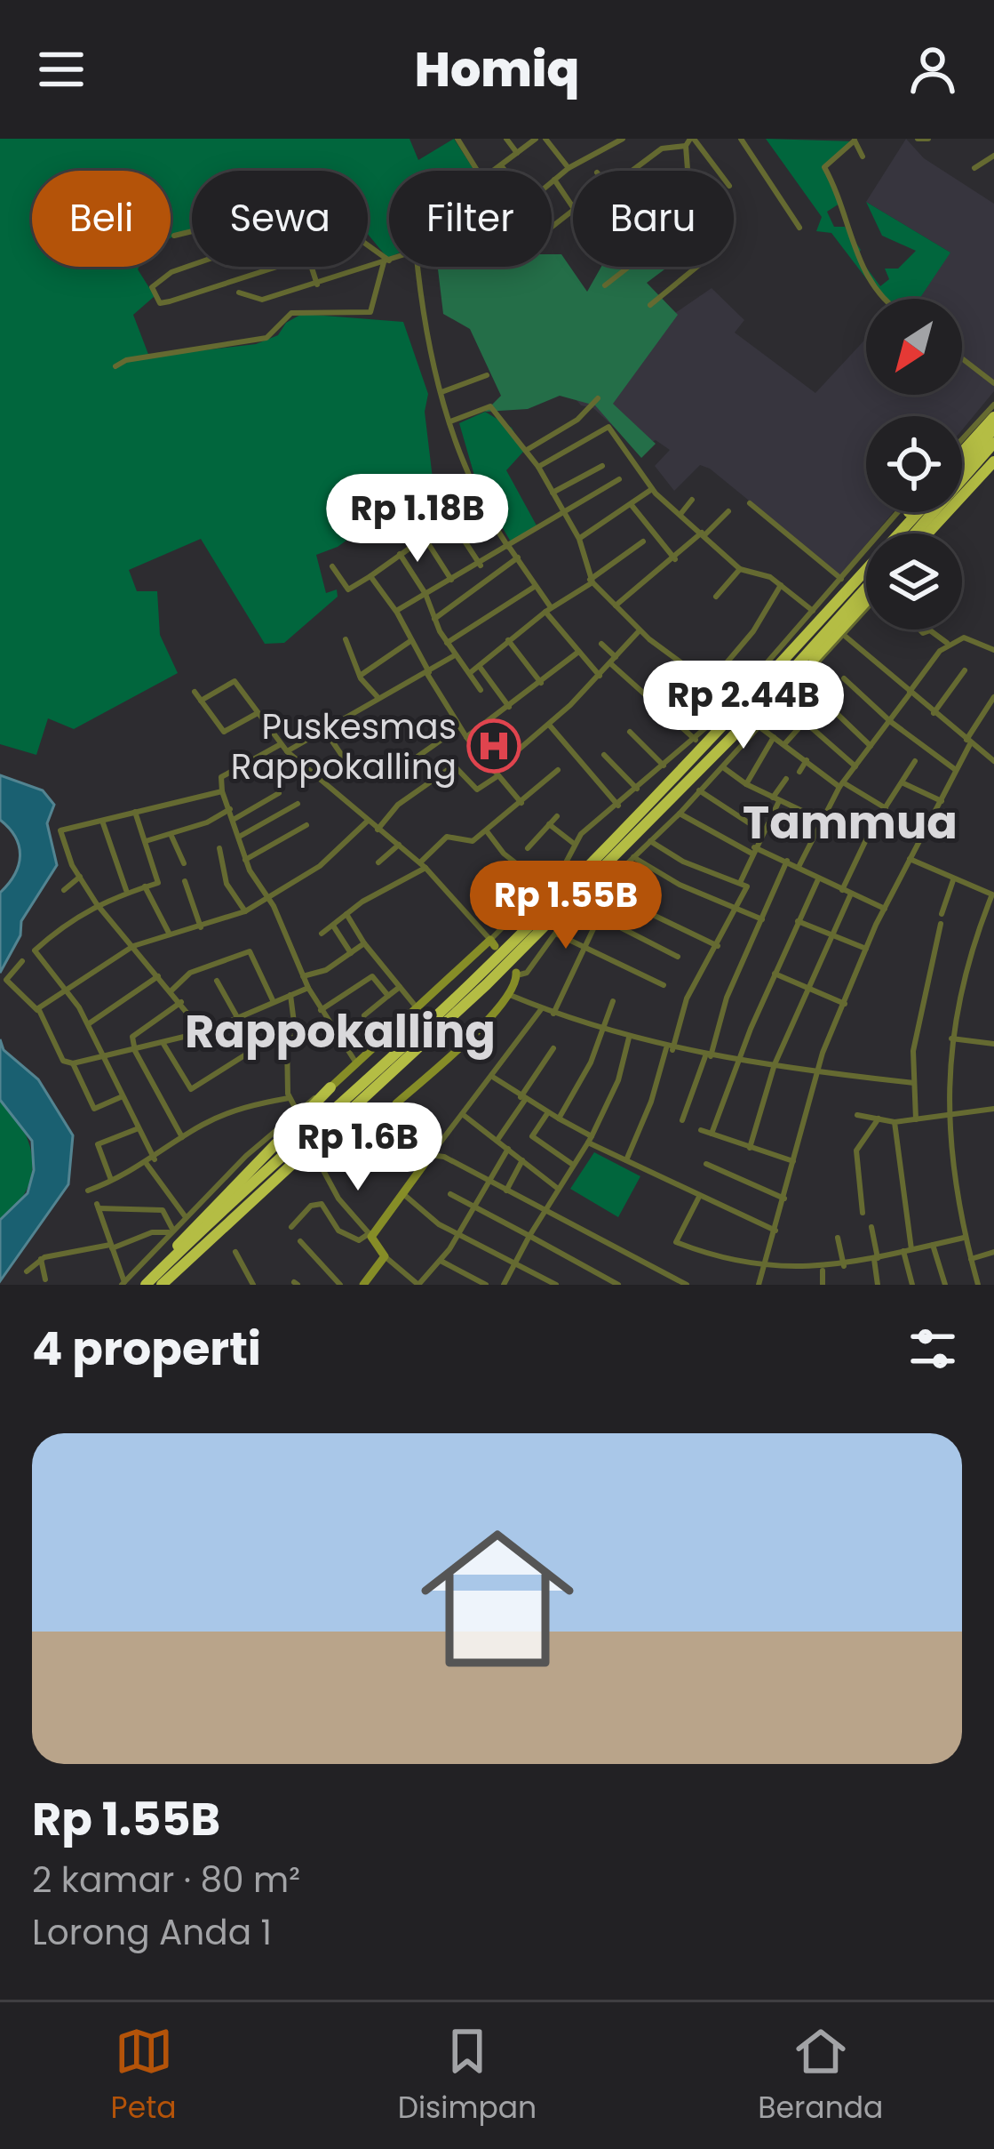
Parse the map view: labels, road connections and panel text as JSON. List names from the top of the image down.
{
  "districts": ["Tammua", "Rappokalling"],
  "places": {
    "hospital": ["Puskesmas Rappokalling"]
  },
  "north": "bottom left",
  "page": {
    "header": "Homiq",
    "chip": [
      "Beli",
      "Sewa",
      "Filter",
      "Baru"
    ],
    "price": [
      "Rp 1.18B",
      "Rp 2.44B",
      "Rp 1.55B",
      "Rp 1.6B"
    ],
    "heading": "4 properti",
    "list": [
      {
        "name": "Rp 1.55B",
        "note": "2 kamar · 80 m² · Lorong Anda 1"
      }
    ],
    "tabs": ["Peta", "Disimpan", "Beranda"]
  }
}
